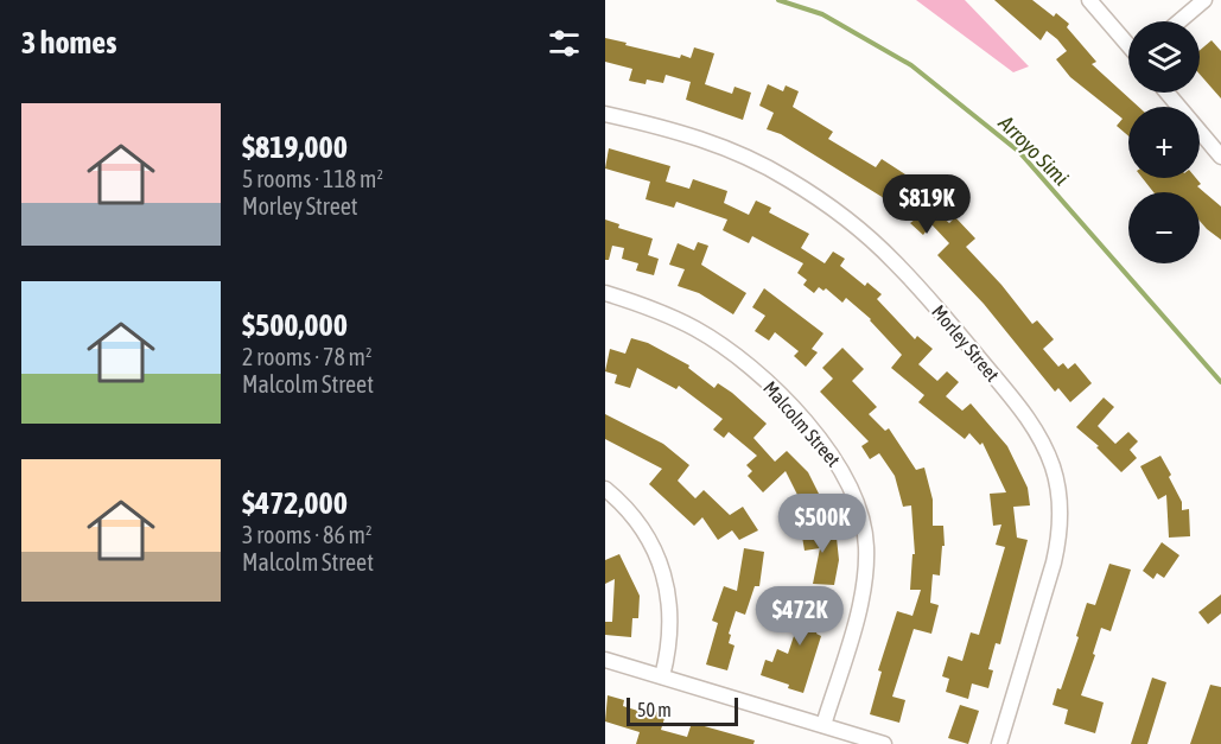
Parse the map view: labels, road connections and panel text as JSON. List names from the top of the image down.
{
  "streets": {
    "street": ["Morley Street", "Malcolm Street"]
  },
  "water": ["Arroyo Simi"],
  "scale_bar": "50 m",
  "page": {
    "heading": "3 homes",
    "map_buttons": ["+", "−"],
    "list": [
      {
        "name": "$819,000",
        "note": "5 rooms · 118 m² · Morley Street"
      },
      {
        "name": "$500,000",
        "note": "2 rooms · 78 m² · Malcolm Street"
      },
      {
        "name": "$472,000",
        "note": "3 rooms · 86 m² · Malcolm Street"
      }
    ],
    "price": ["$819K", "$500K", "$472K"],
    "scale": "50 m"
  }
}
